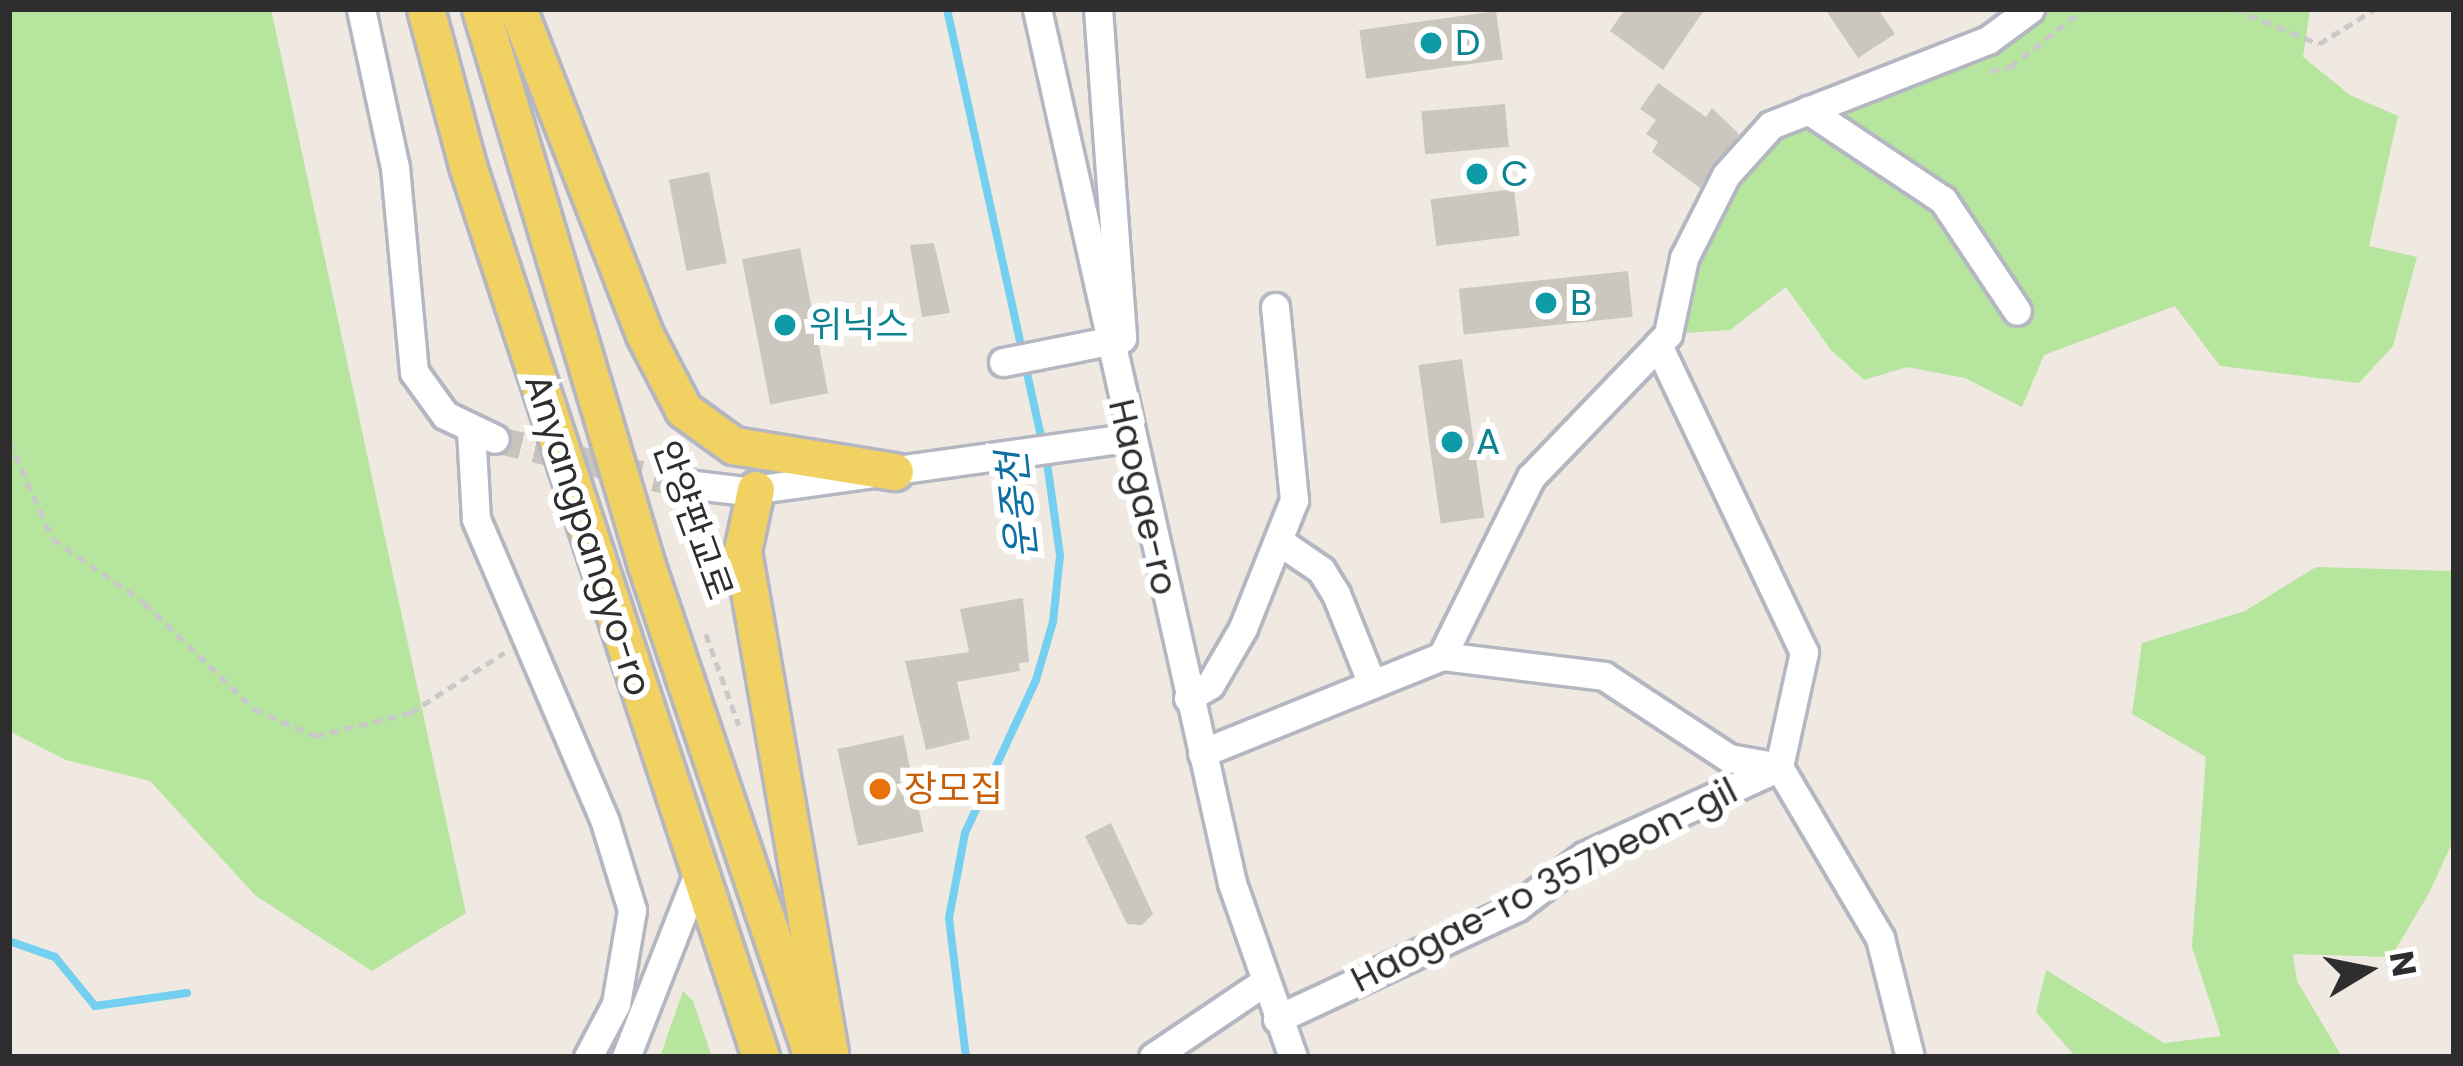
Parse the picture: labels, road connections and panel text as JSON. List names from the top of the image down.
{
  "streets": {
    "main road": ["Anyangpangyo-ro"],
    "street": ["Haogae-ro", "Haogae-ro 357beon-gil"],
    "path": ["안양판교로"]
  },
  "crossings": [
    ["Haogae-ro", "Haogae-ro 357beon-gil"]
  ],
  "water": ["운중천"],
  "places": [
    "D",
    "C",
    "B",
    "위닉스",
    "A",
    "장모집"
  ],
  "north": "right"
}
